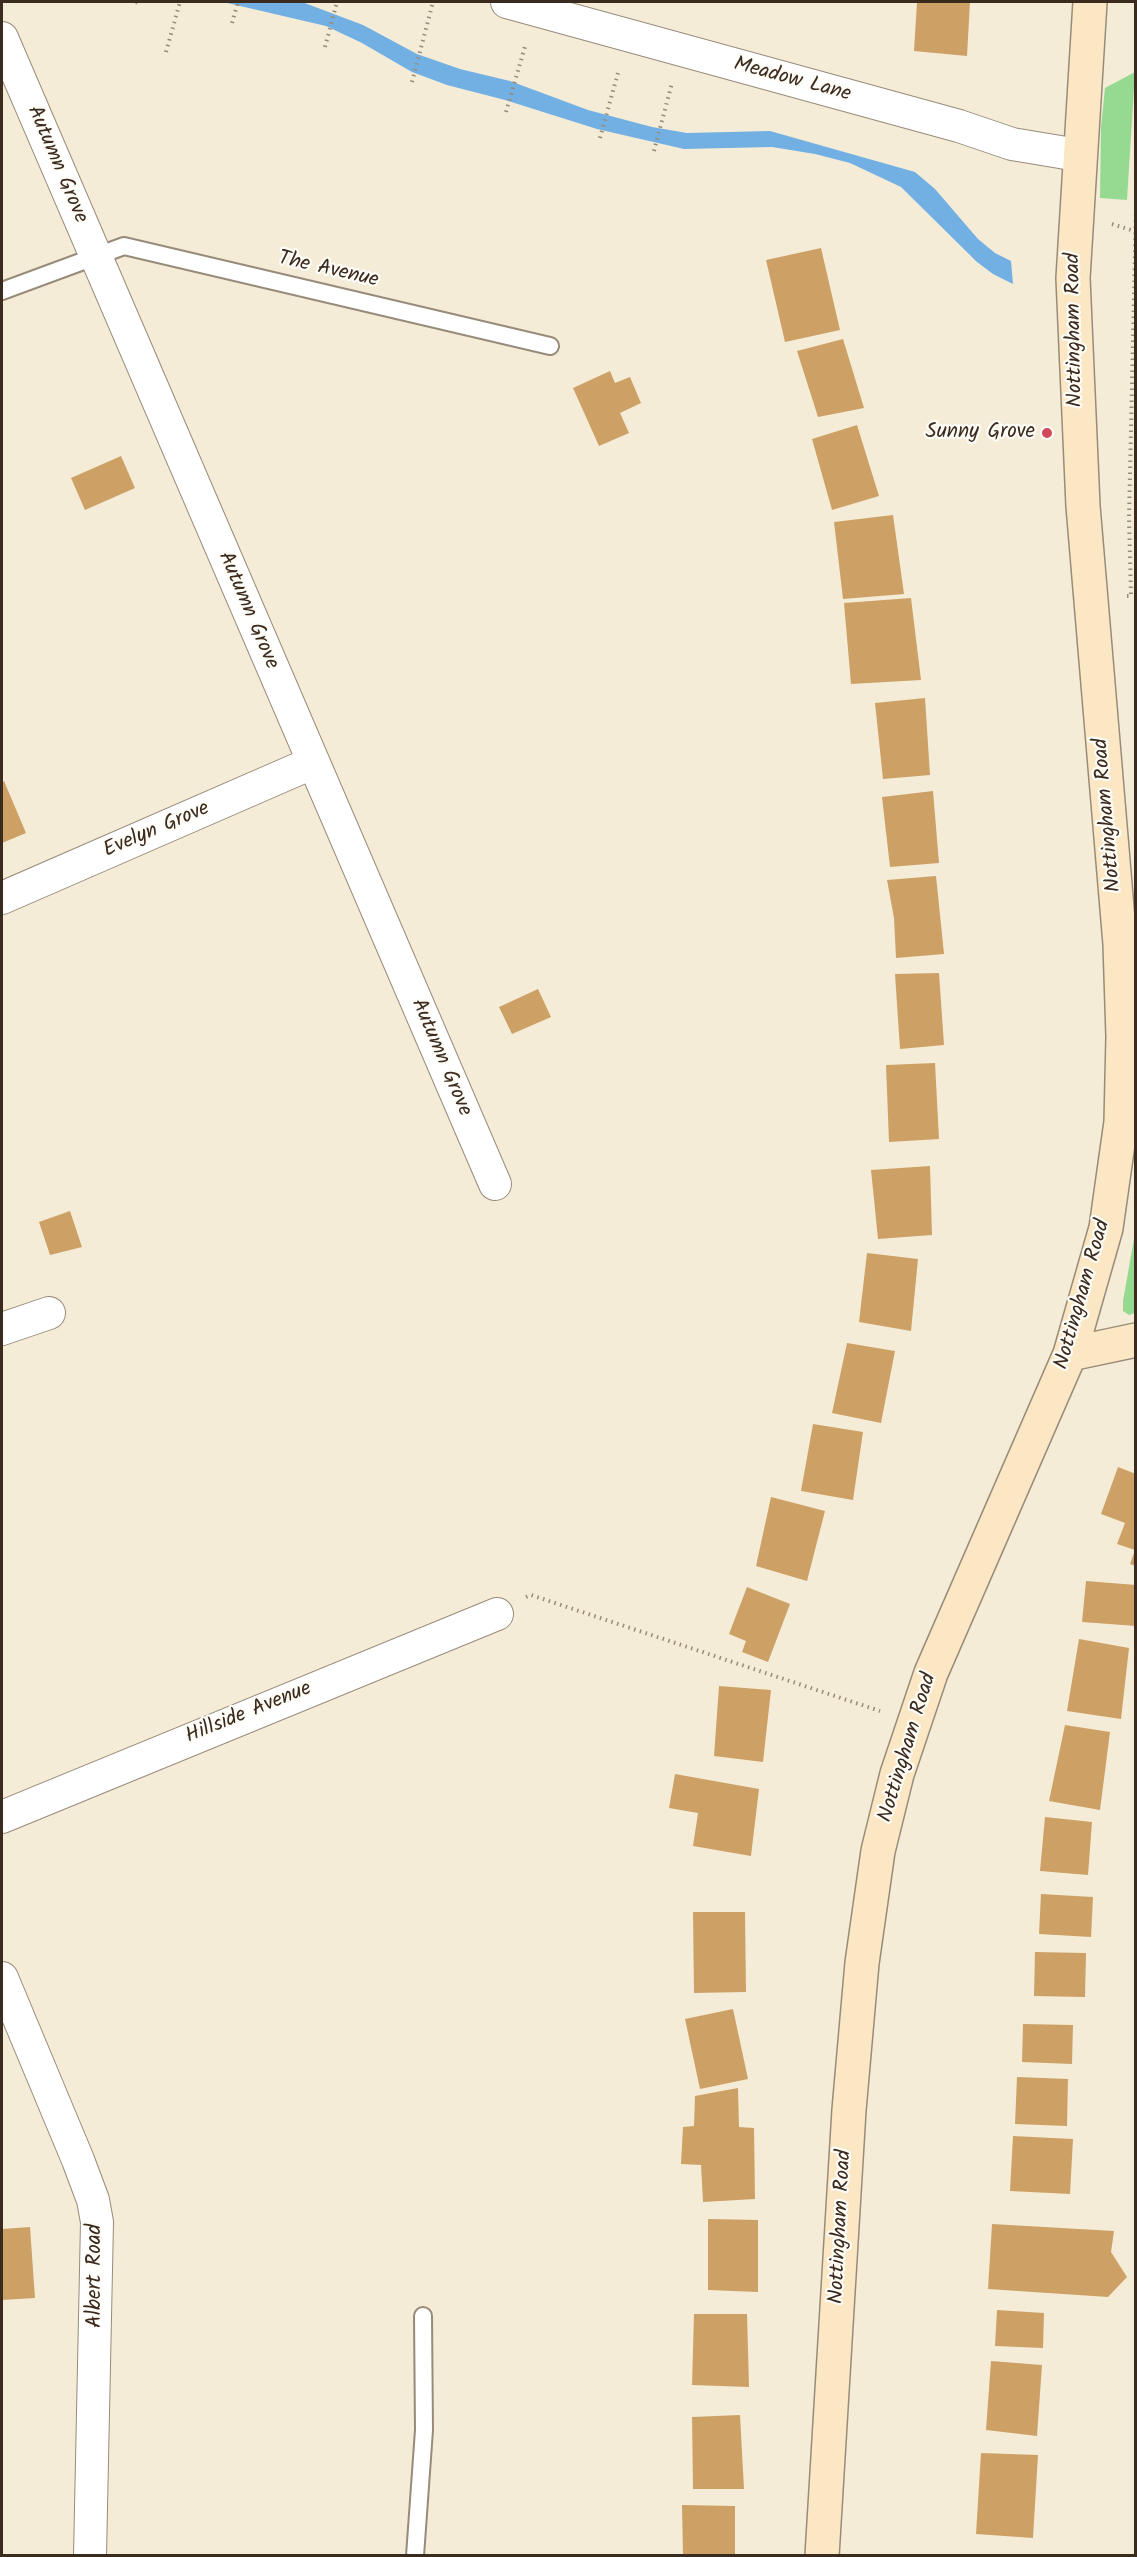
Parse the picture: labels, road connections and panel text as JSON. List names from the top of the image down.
{
  "streets": {
    "street": [
      "Meadow Lane",
      "Autumn Grove",
      "Nottingham Road",
      "Evelyn Grove",
      "Hillside Avenue",
      "Albert Road"
    ],
    "lane": ["The Avenue"]
  },
  "crossings": [
    ["Meadow Lane", "Nottingham Road"],
    ["Autumn Grove", "The Avenue"],
    ["Autumn Grove", "Evelyn Grove"]
  ],
  "places": ["Sunny Grove"]
}
